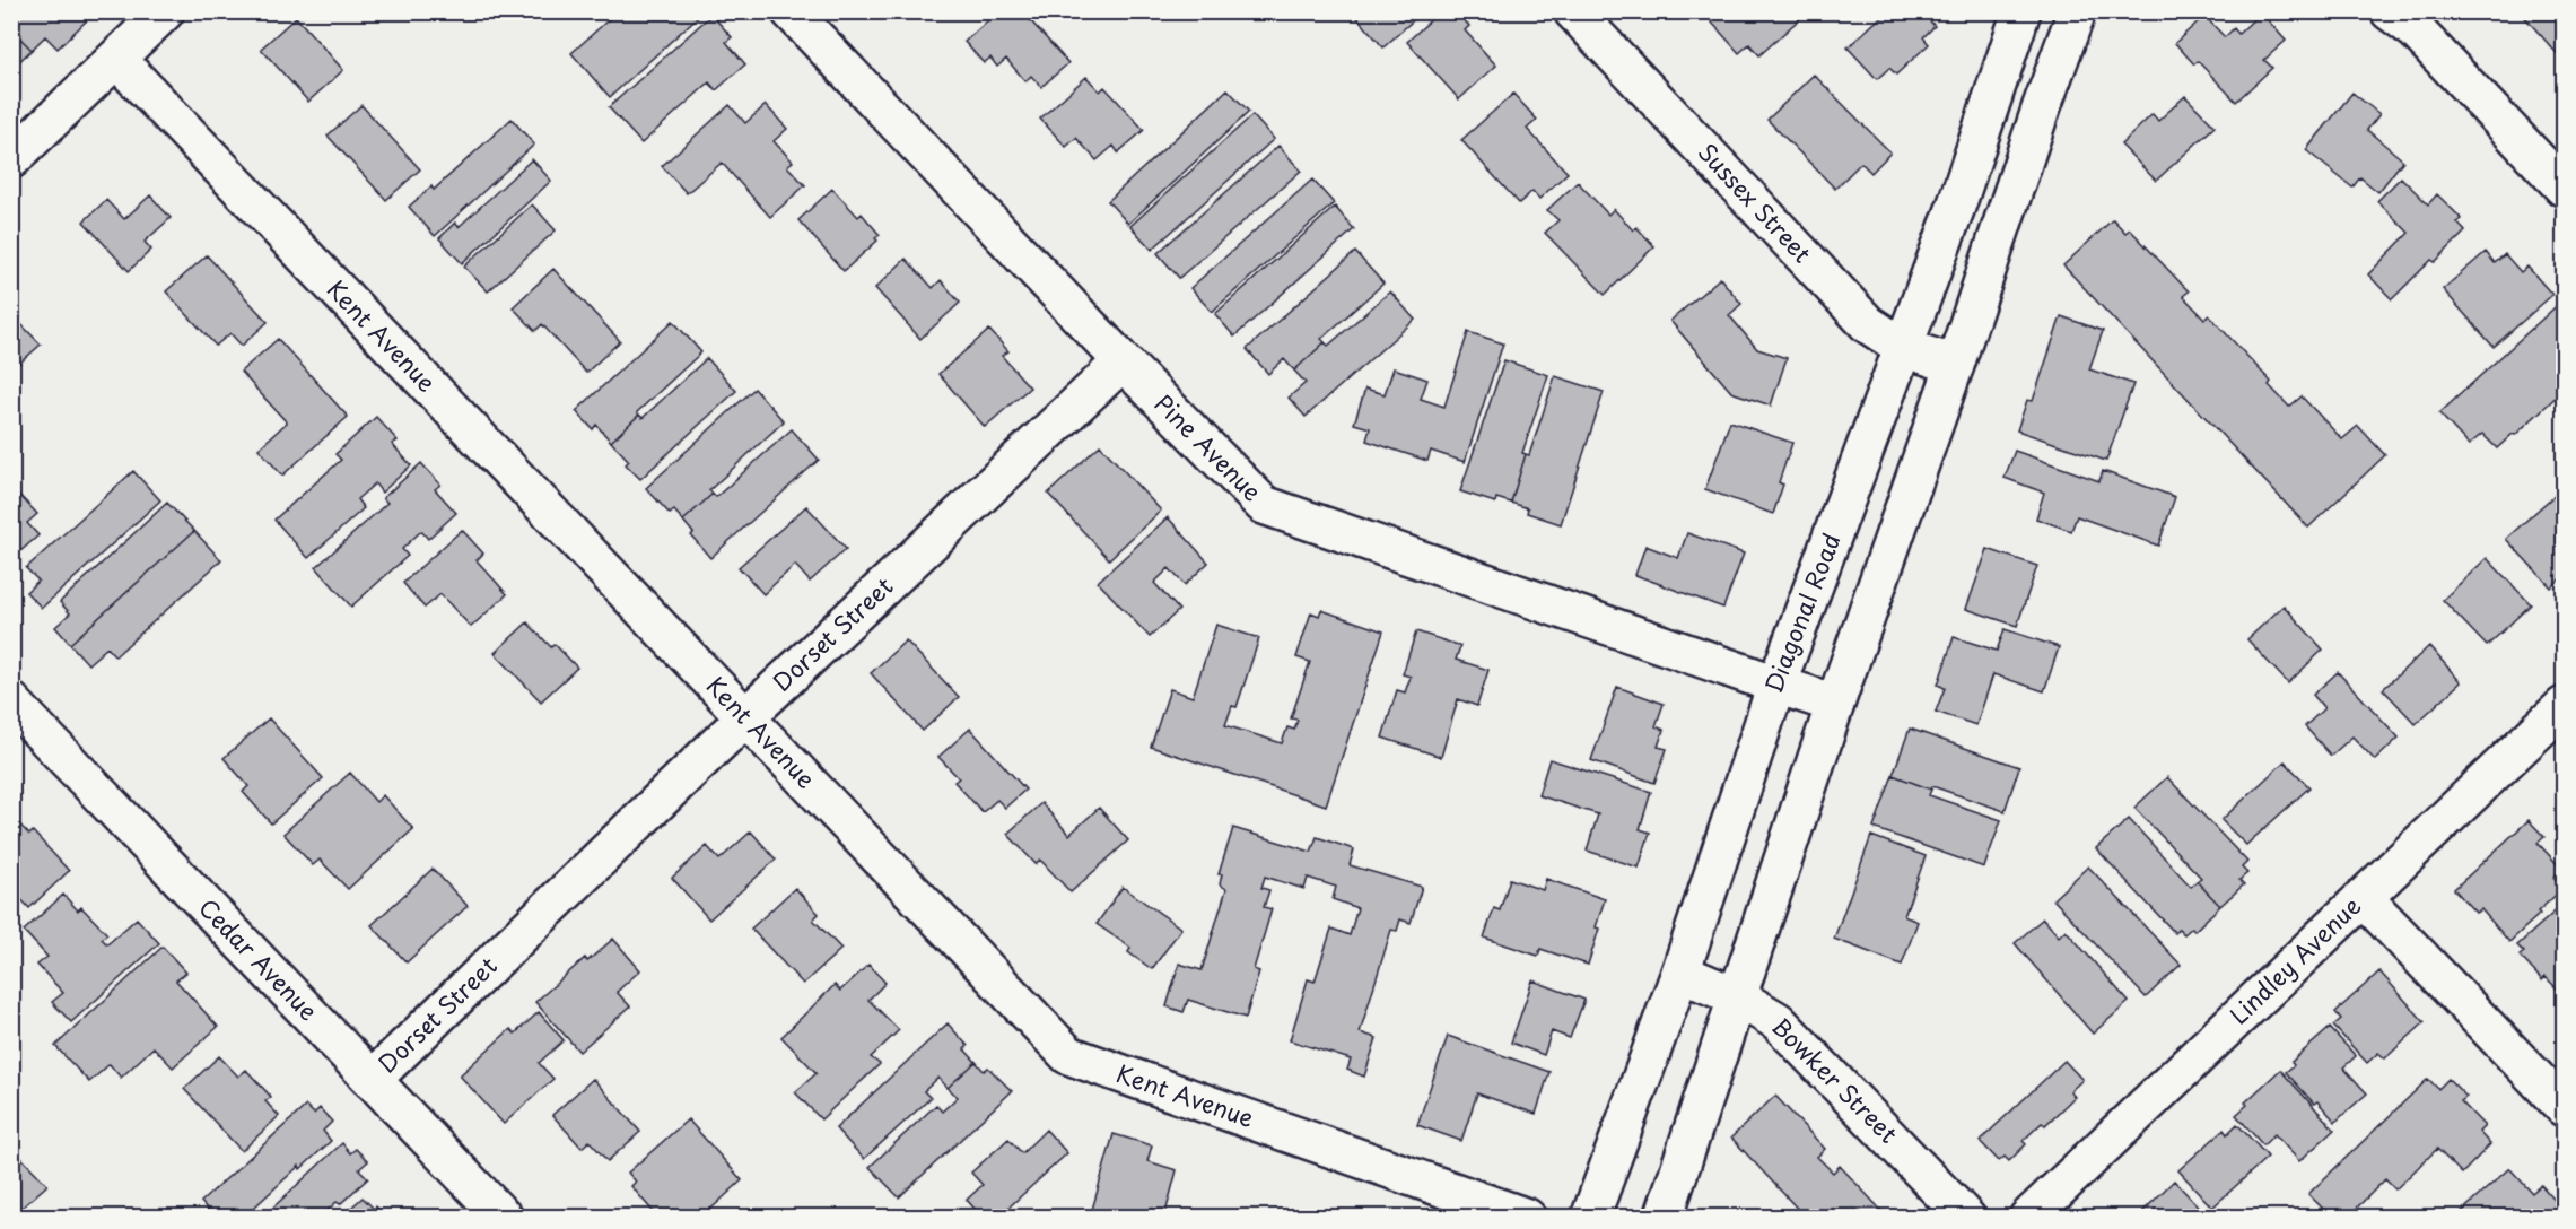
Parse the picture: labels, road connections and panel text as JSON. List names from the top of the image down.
{
  "streets": {
    "street": [
      "Sussex Street",
      "Kent Avenue",
      "Pine Avenue",
      "Diagonal Road",
      "Dorset Street",
      "Cedar Avenue",
      "Lindley Avenue",
      "Bowker Street"
    ]
  },
  "crossings": [
    ["Sussex Street", "Diagonal Road"],
    ["Kent Avenue", "Dorset Street"],
    ["Pine Avenue", "Diagonal Road"],
    ["Pine Avenue", "Dorset Street"],
    ["Diagonal Road", "Bowker Street"],
    ["Dorset Street", "Cedar Avenue"]
  ]
}
